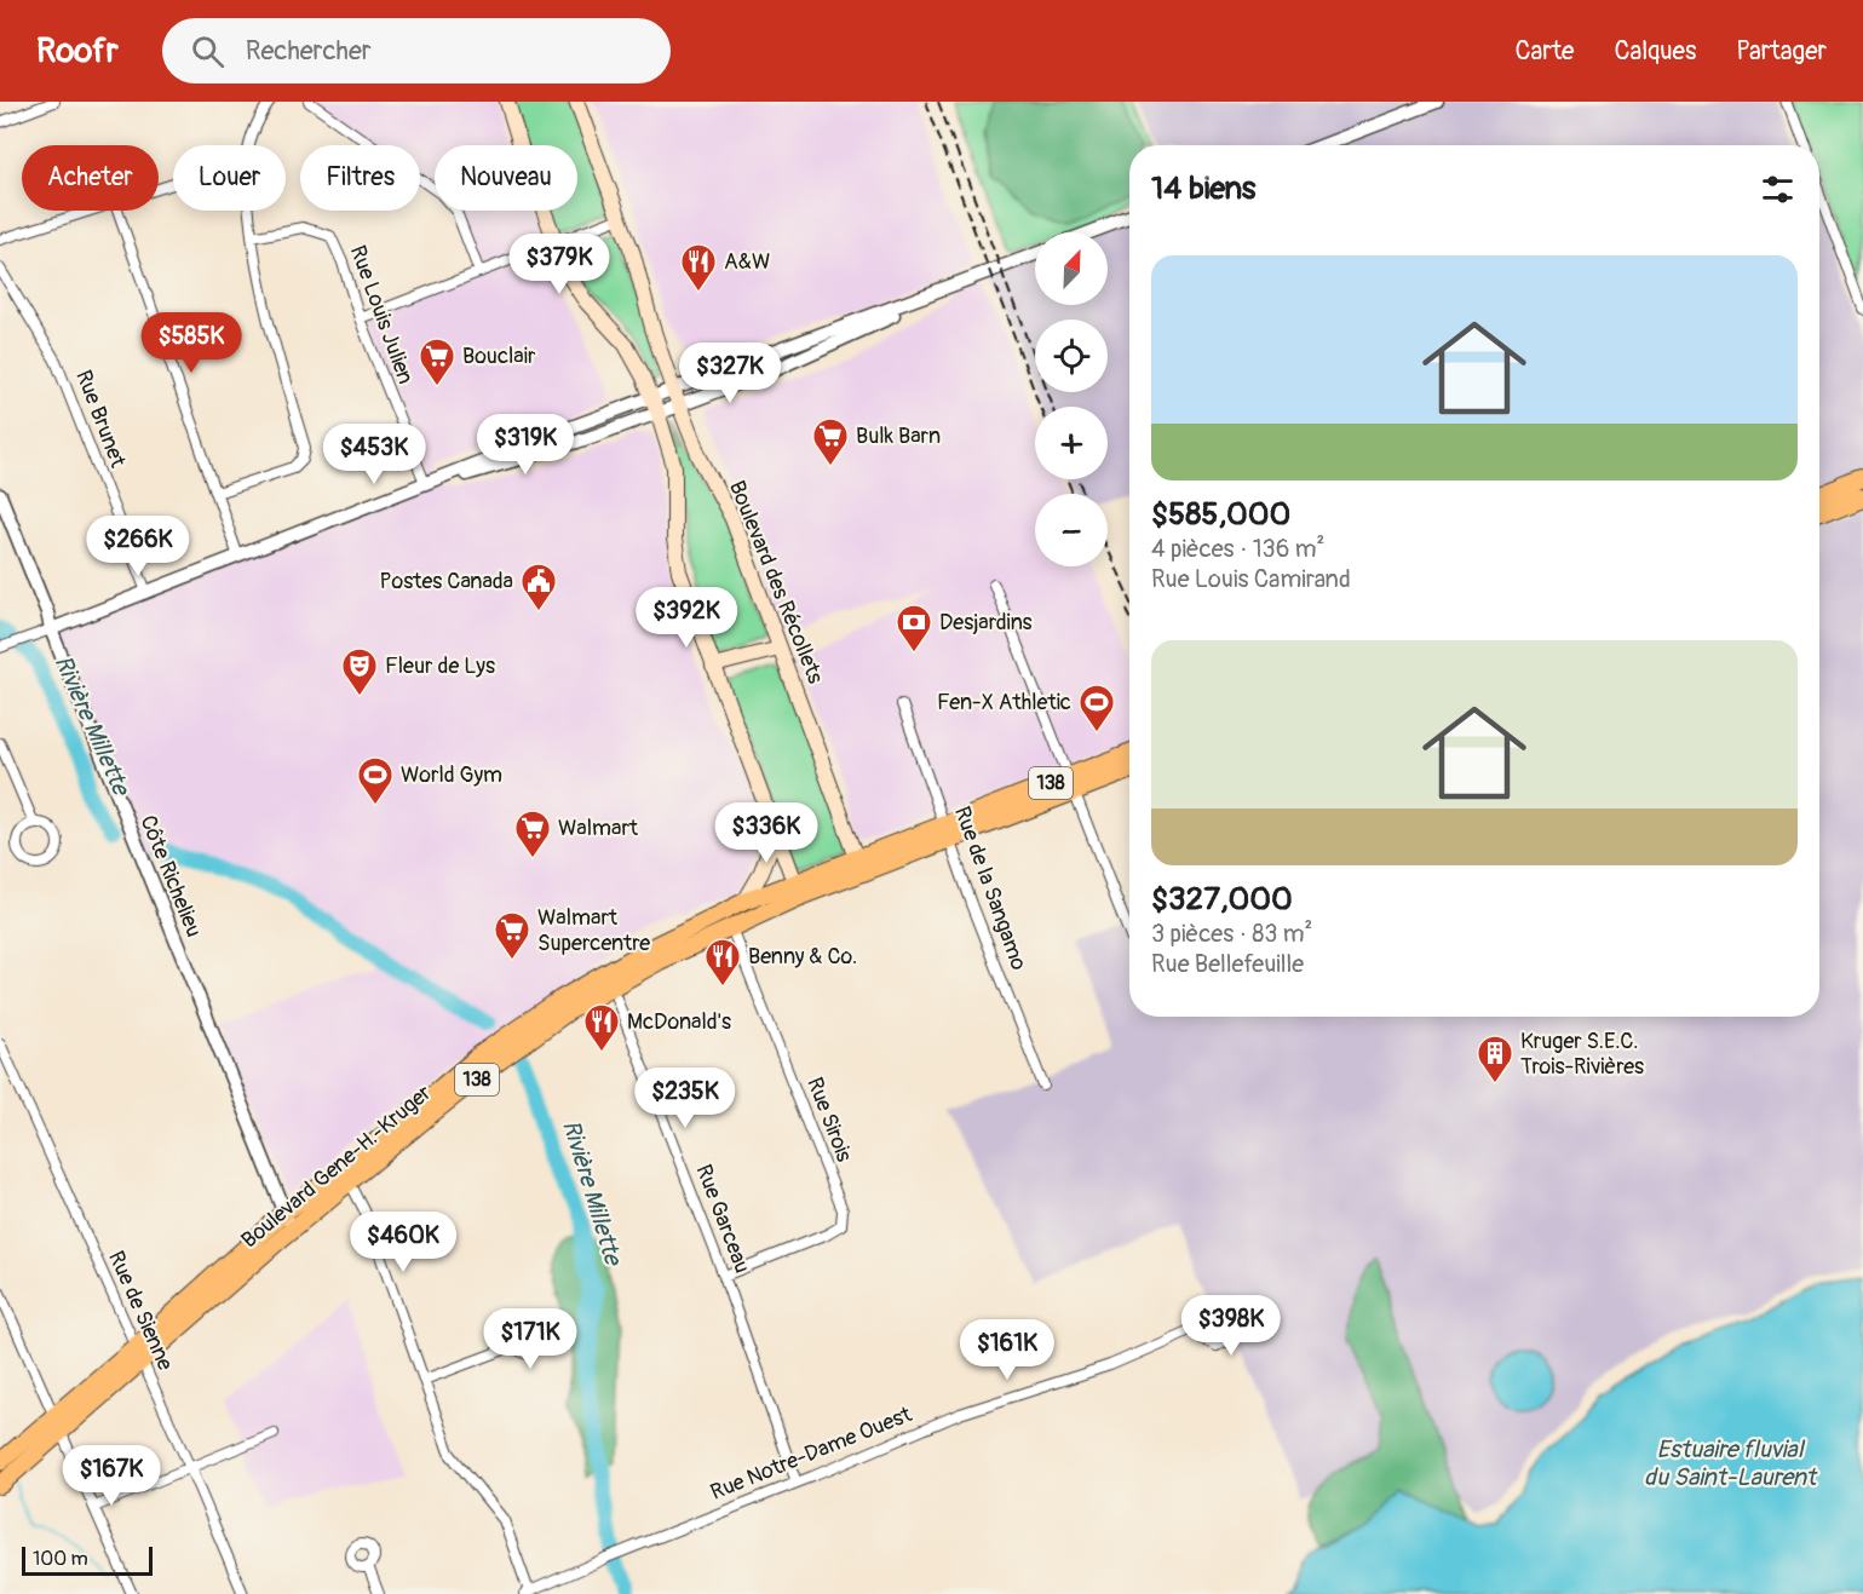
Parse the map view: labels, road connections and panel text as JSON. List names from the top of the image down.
{
  "streets": {
    "main road": ["Boulevard des Récollets", "138", "Boulevard Gene-H.-Kruger"],
    "street": [
      "Rue Louis Julien",
      "Rue Brunet",
      "Côte Richelieu",
      "Rue de la Sangamo",
      "Rue Sirois",
      "Rue Garceau",
      "Rue de Sienne",
      "Rue Notre-Dame Ouest"
    ]
  },
  "crossings": [
    ["Boulevard des Récollets", "Boulevard Gene-H.-Kruger"],
    ["Côte Richelieu", "Boulevard Gene-H.-Kruger"],
    ["Rue de la Sangamo", "Boulevard Gene-H.-Kruger"],
    ["Rue Sirois", "Boulevard Gene-H.-Kruger"],
    ["Rue Sirois", "Rue Garceau"],
    ["Boulevard Gene-H.-Kruger", "Rue Garceau"],
    ["Boulevard Gene-H.-Kruger", "Rue de Sienne"],
    ["Rue Garceau", "Rue Notre-Dame Ouest"]
  ],
  "water": ["Rivière Millette", "Estuaire fluvial du Saint-Laurent"],
  "places": {
    "restaurant": ["A&W", "Benny & Co.", "McDonald's"],
    "supermarket": [
      "Bouclair",
      "Bulk Barn",
      "Walmart",
      "Walmart Supercentre"
    ],
    "public building": ["Postes Canada"],
    "bank": ["Desjardins"],
    "theatre": ["Fleur de Lys"],
    "sports": ["Fen-X Athletic", "World Gym"],
    "building": ["Kruger S.E.C. Trois-Rivières"]
  },
  "scale_bar": "100 m",
  "north": "top right",
  "page": {
    "header": "Roofr",
    "search": "Rechercher",
    "nav": ["Carte", "Calques", "Partager"],
    "chip": [
      "Acheter",
      "Louer",
      "Filtres",
      "Nouveau"
    ],
    "heading": "14 biens",
    "map_buttons": ["+", "−"],
    "list": [
      {
        "name": "$585,000",
        "note": "4 pièces · 136 m² · Rue Louis Camirand"
      },
      {
        "name": "$327,000",
        "note": "3 pièces · 83 m² · Rue Bellefeuille"
      }
    ],
    "price": [
      "$379K",
      "$585K",
      "$327K",
      "$319K",
      "$453K",
      "$266K",
      "$392K",
      "$336K",
      "$235K",
      "$460K",
      "$398K",
      "$171K",
      "$161K",
      "$167K"
    ],
    "scale": "100 m"
  }
}
